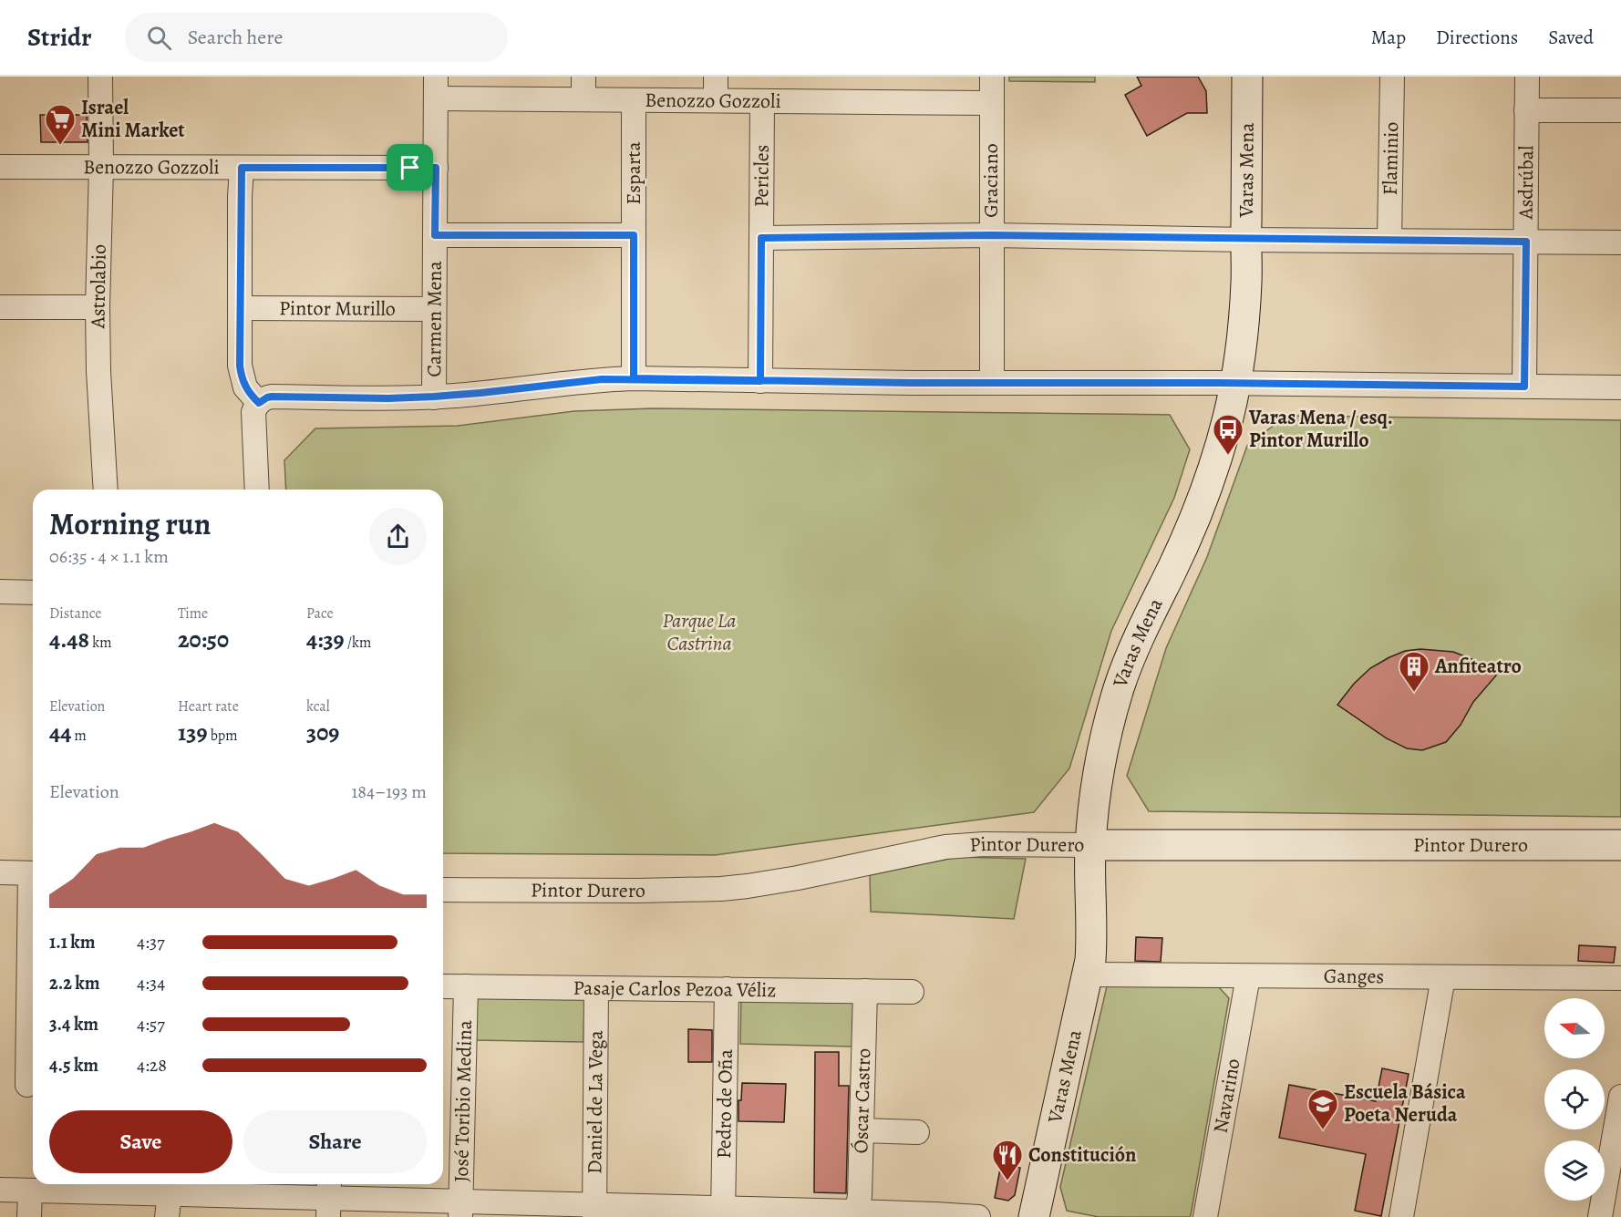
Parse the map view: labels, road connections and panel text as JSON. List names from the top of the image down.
{
  "streets": {
    "street": [
      "Benozzo Gozzoli",
      "Flaminio",
      "Varas Mena",
      "Esparta",
      "Pericles",
      "Graciano",
      "Asdrúbal",
      "Astrolabio",
      "Pintor Murillo",
      "Carmen Mena",
      "Pintor Durero",
      "Ganges",
      "Pasaje Carlos Pezoa Véliz",
      "Navarino",
      "Óscar Castro",
      "José Toribio Medina",
      "Daniel de La Vega",
      "Pedro de Oña"
    ]
  },
  "crossings": [
    ["Benozzo Gozzoli", "Esparta"],
    ["Benozzo Gozzoli", "Pericles"],
    ["Benozzo Gozzoli", "Graciano"],
    ["Benozzo Gozzoli", "Astrolabio"],
    ["Benozzo Gozzoli", "Carmen Mena"],
    ["Varas Mena", "Pintor Durero"],
    ["Varas Mena", "Ganges"],
    ["Pintor Murillo", "Carmen Mena"],
    ["Ganges", "Navarino"],
    ["Pasaje Carlos Pezoa Véliz", "Óscar Castro"],
    ["Pasaje Carlos Pezoa Véliz", "José Toribio Medina"],
    ["Pasaje Carlos Pezoa Véliz", "Daniel de La Vega"],
    ["Pasaje Carlos Pezoa Véliz", "Pedro de Oña"]
  ],
  "parks": ["Parque La Castrina"],
  "places": {
    "supermarket": ["Israel Mini Market"],
    "bus stop": ["Varas Mena / esq. Pintor Murillo"],
    "building": ["Anfiteatro"],
    "school or university": ["Escuela Básica Poeta Neruda"],
    "restaurant": ["Constitución"]
  },
  "north": "left",
  "page": {
    "header": "Stridr",
    "search": "Search here",
    "nav": ["Map", "Directions", "Saved"],
    "heading": ["Morning run", "06:35 · 4 × 1.1 km"],
    "stats": [
      ["Distance", "4.48 km"],
      ["Time", "20:50"],
      ["Pace", "4:39 /km"],
      ["Elevation", "44 m"],
      ["Heart rate", "139 bpm"],
      ["kcal", "309"]
    ],
    "chart": ["Elevation", "184–193 m"],
    "list": [
      {
        "name": "1.1 km",
        "note": "4:37"
      },
      {
        "name": "2.2 km",
        "note": "4:34"
      },
      {
        "name": "3.4 km",
        "note": "4:57"
      },
      {
        "name": "4.5 km",
        "note": "4:28"
      }
    ],
    "buttons": ["Save", "Share"]
  }
}
